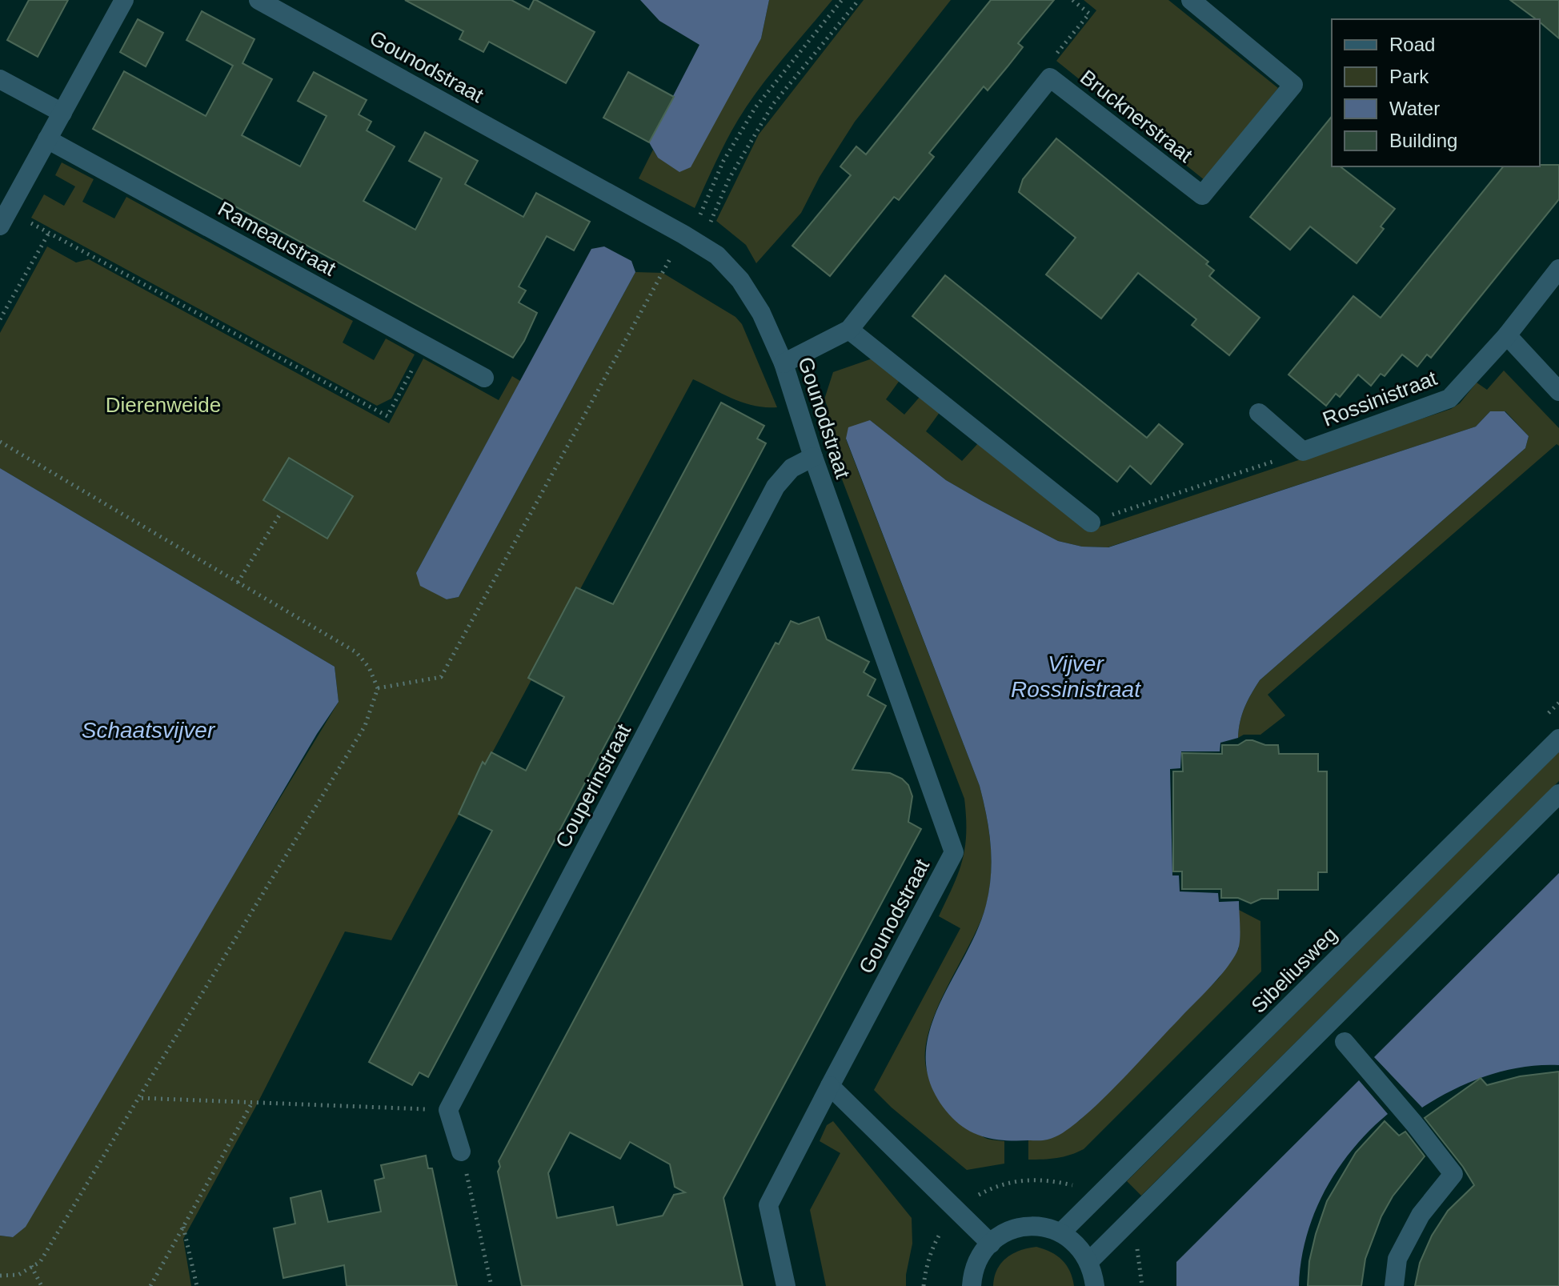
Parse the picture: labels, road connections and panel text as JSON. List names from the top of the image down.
{
  "streets": {
    "street": [
      "Gounodstraat",
      "Brucknerstraat",
      "Rameaustraat",
      "Rossinistraat",
      "Couperinstraat",
      "Sibeliusweg"
    ]
  },
  "crossings": [
    ["Gounodstraat", "Brucknerstraat"],
    ["Gounodstraat", "Couperinstraat"]
  ],
  "water": ["Vijver Rossinistraat", "Schaatsvijver"],
  "parks": ["Dierenweide"],
  "legend": [
    "Road",
    "Park",
    "Water",
    "Building"
  ]
}
